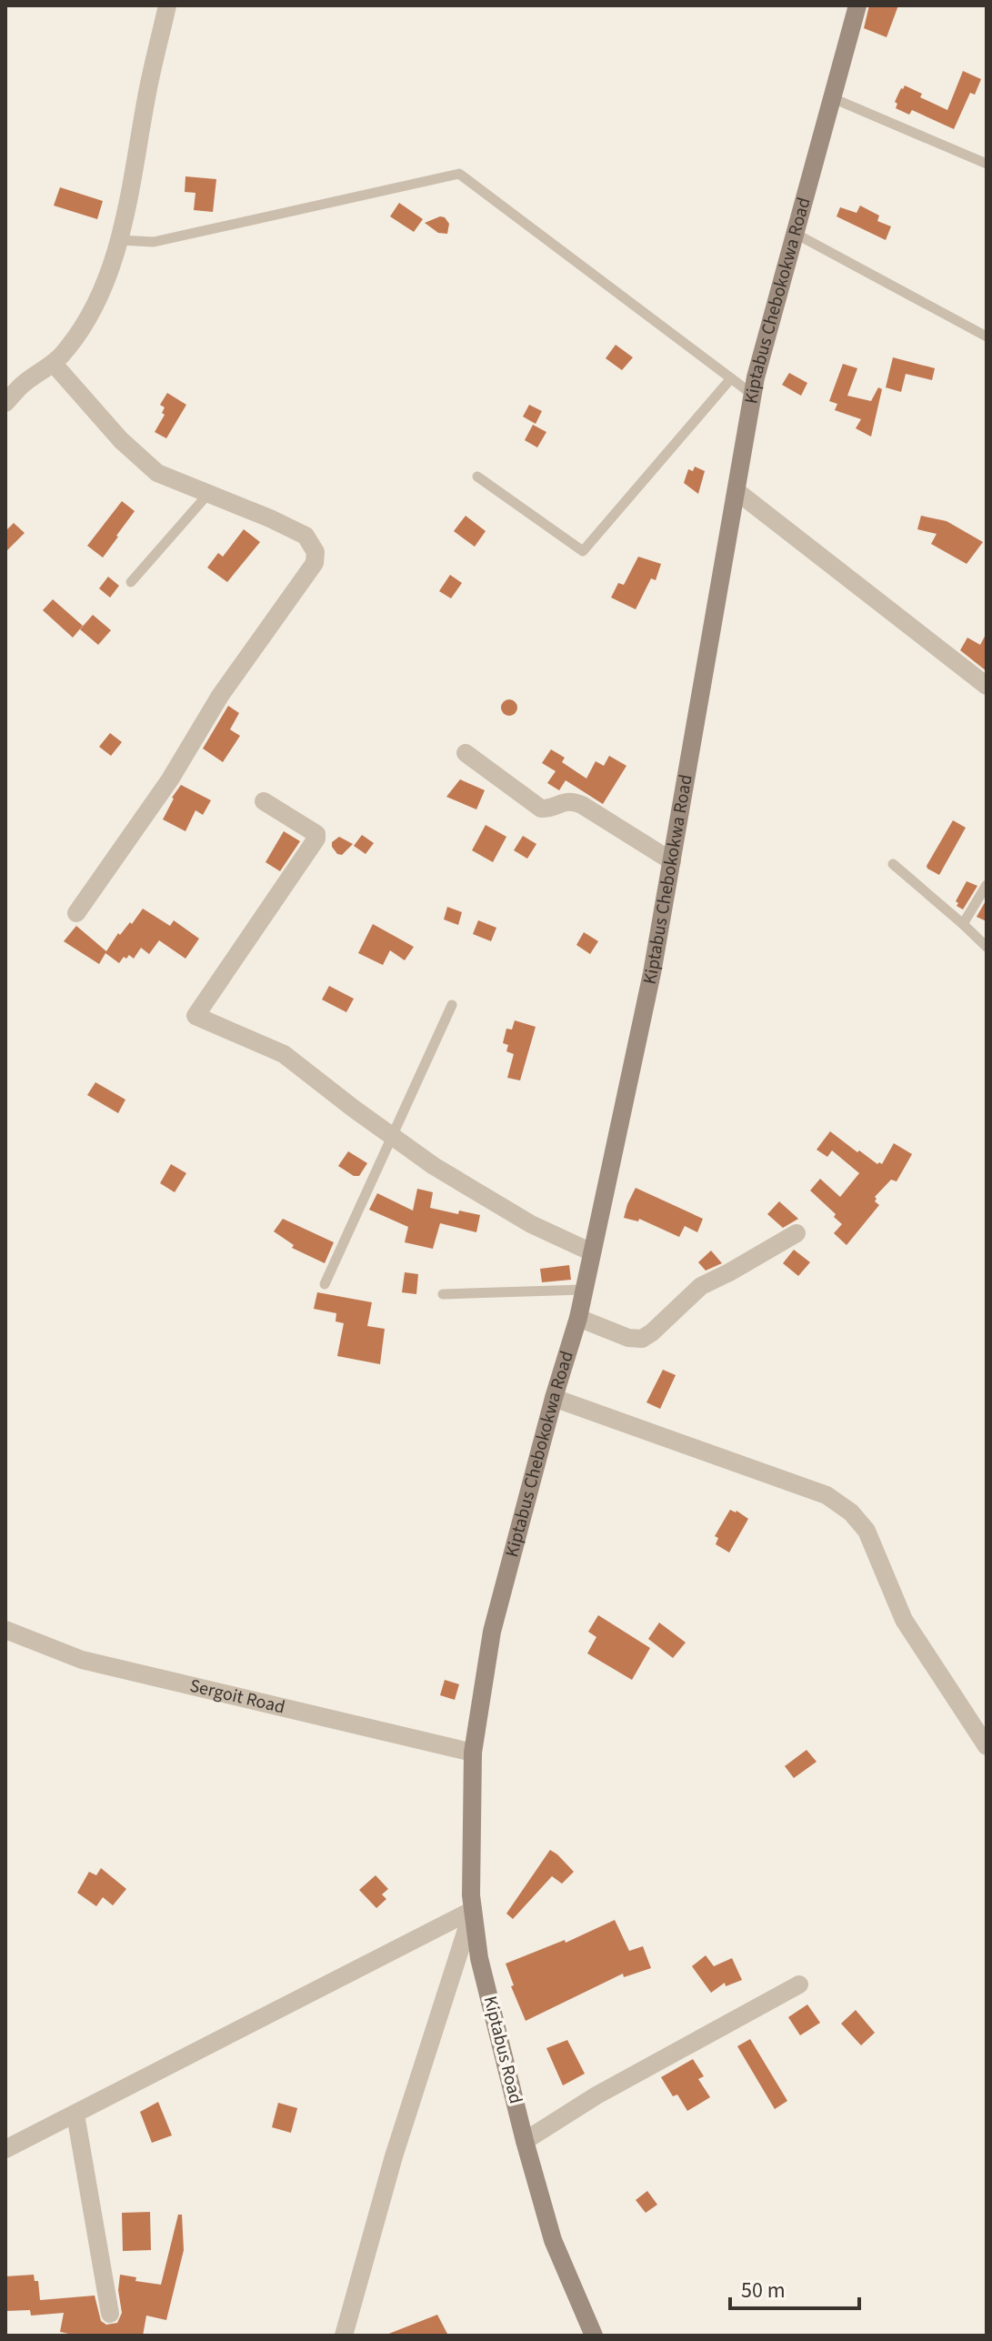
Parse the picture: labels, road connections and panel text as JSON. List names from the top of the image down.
{
  "streets": {
    "street": ["Kiptabus Chebokokwa Road", "Sergoit Road", "Kiptabus Road"]
  },
  "crossings": [
    ["Kiptabus Chebokokwa Road", "Sergoit Road"],
    ["Kiptabus Chebokokwa Road", "Kiptabus Road"],
    ["Sergoit Road", "Kiptabus Road"]
  ],
  "scale_bar": "50 m"
}
